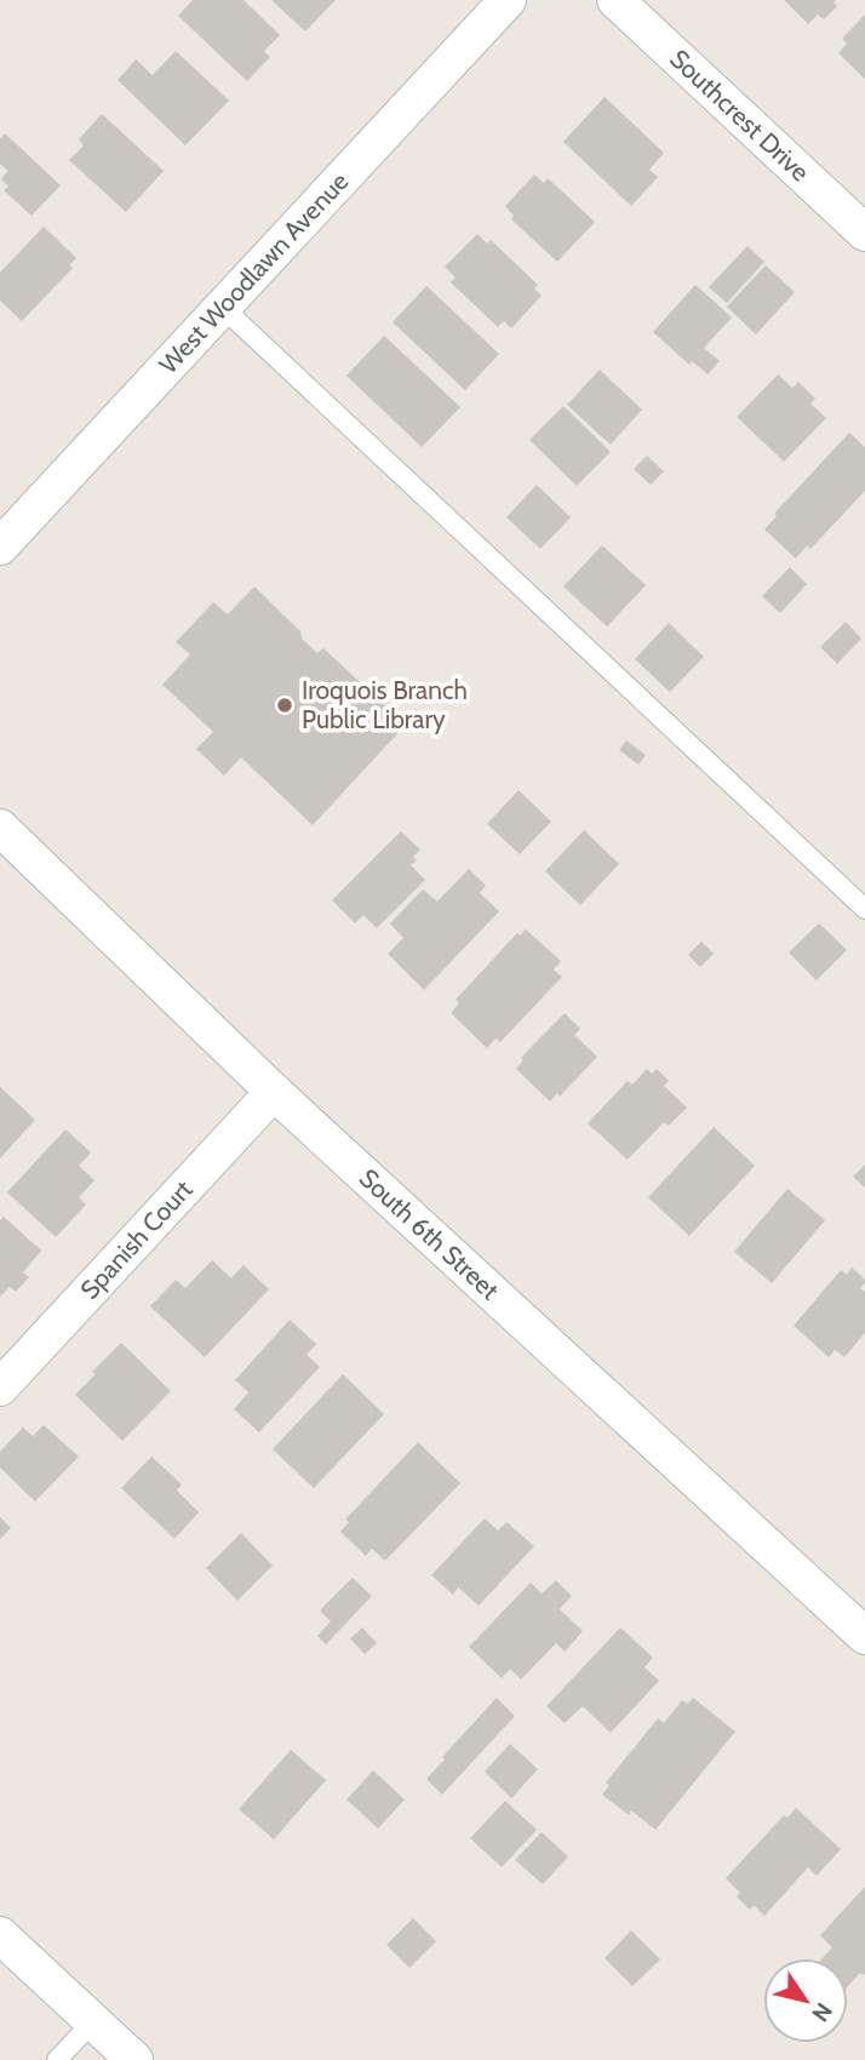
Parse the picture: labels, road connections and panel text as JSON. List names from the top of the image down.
{
  "streets": {
    "street": [
      "Southcrest Drive",
      "West Woodlawn Avenue",
      "South 6th Street",
      "Spanish Court"
    ]
  },
  "crossings": [
    ["South 6th Street", "Spanish Court"]
  ],
  "places": ["Iroquois Branch Public Library"],
  "north": "bottom right"
}
